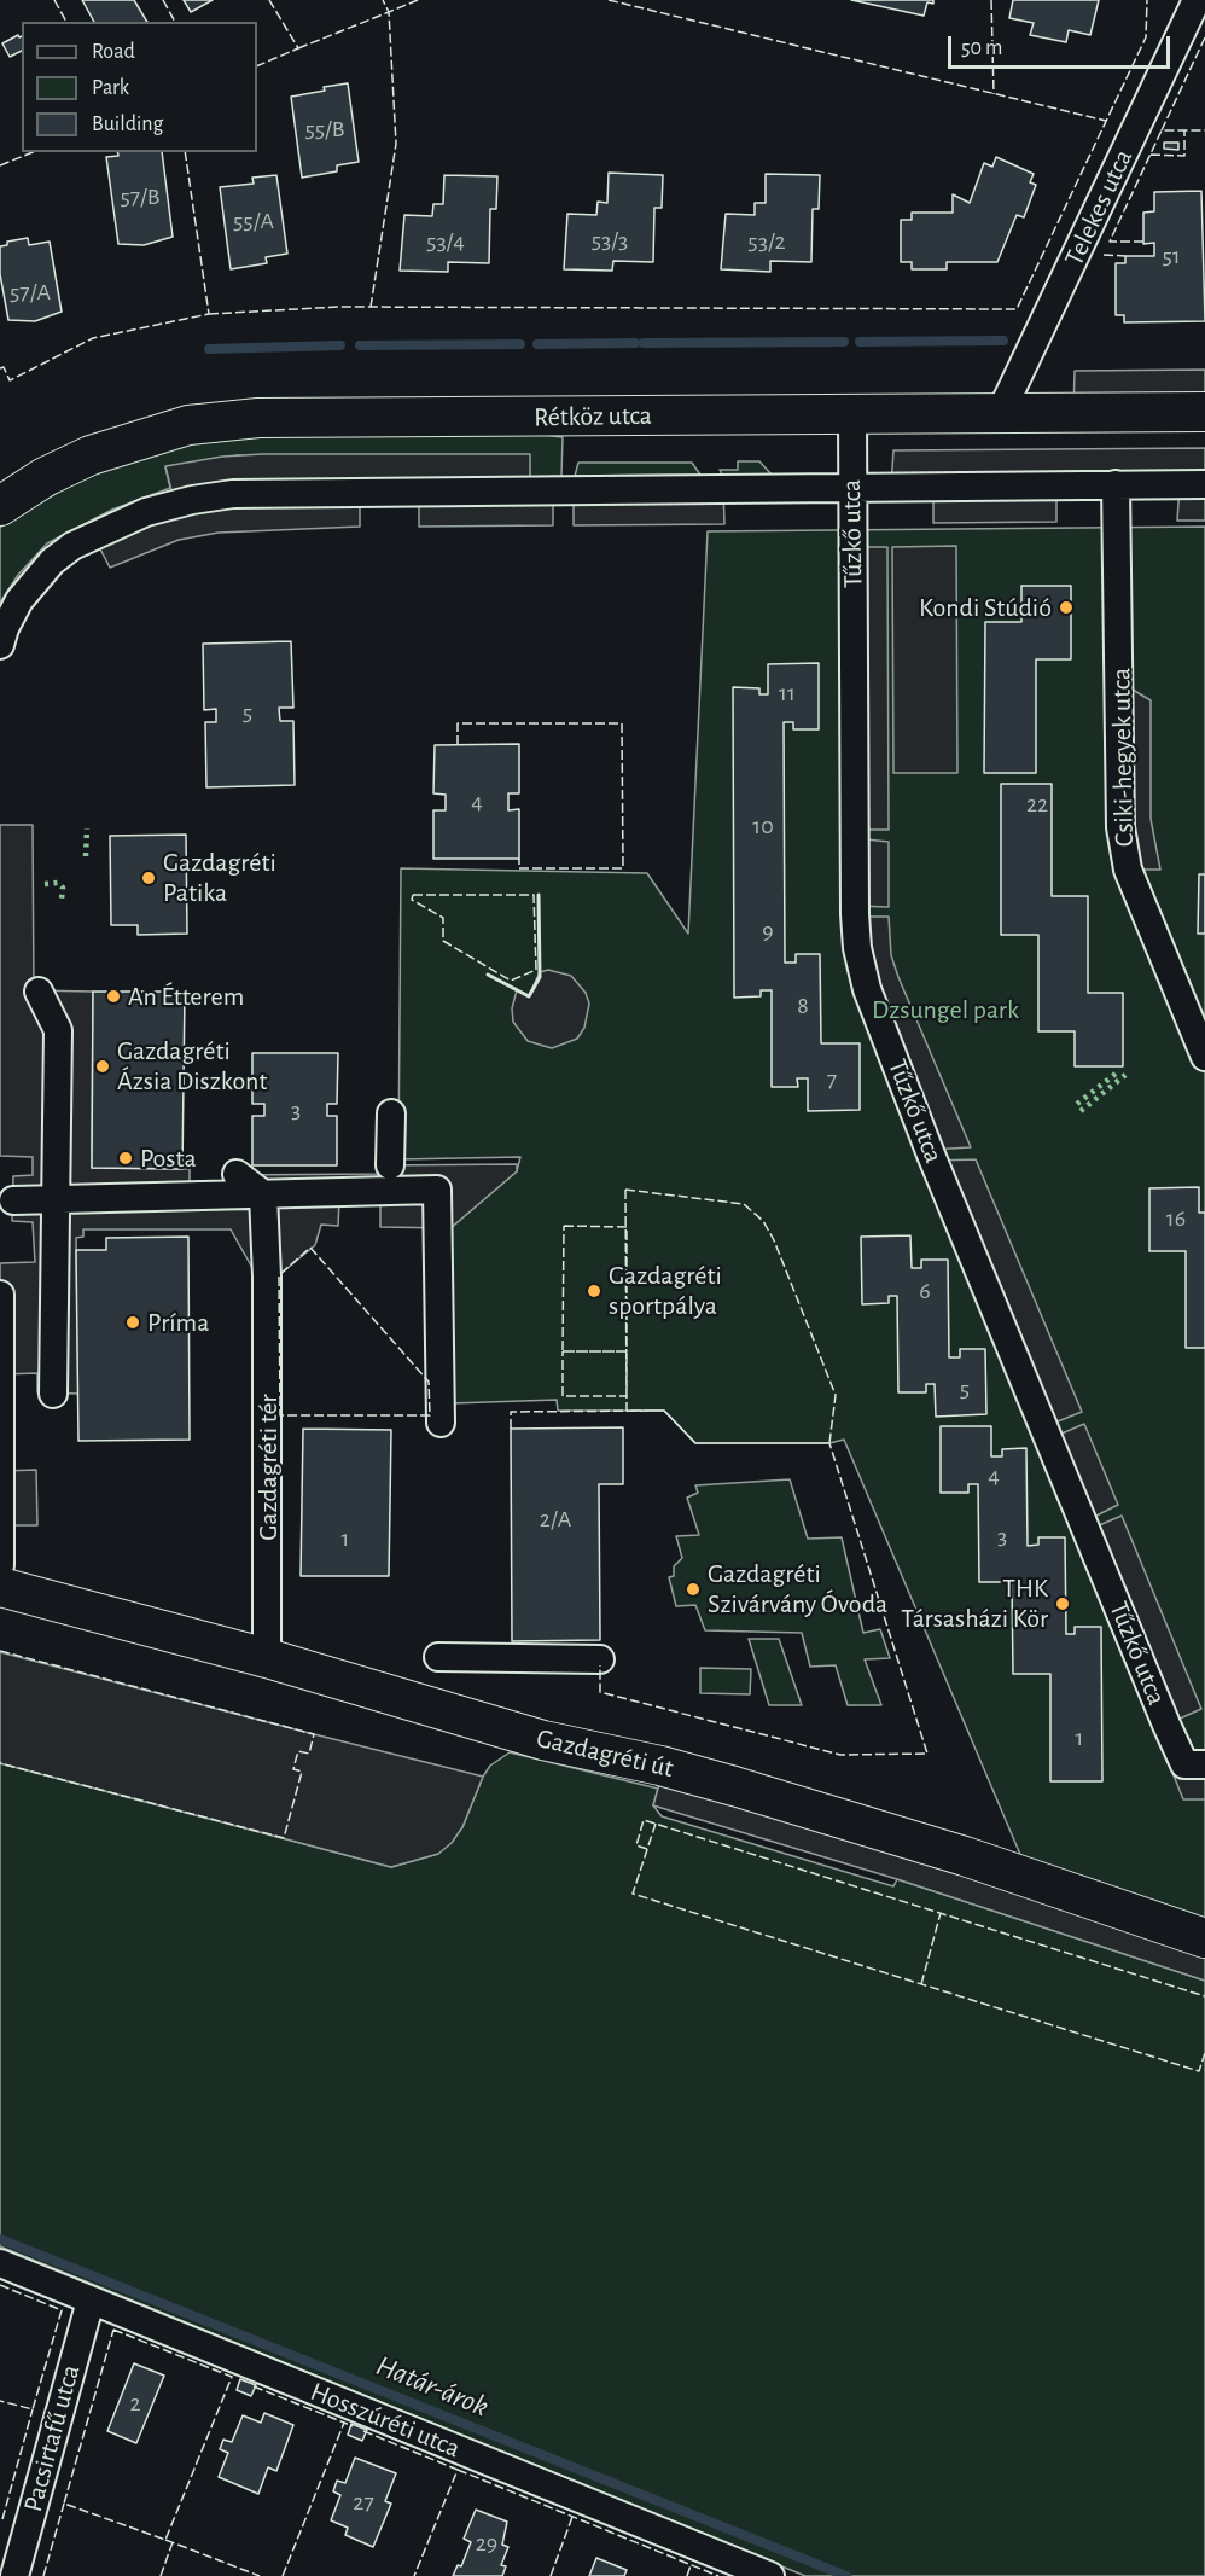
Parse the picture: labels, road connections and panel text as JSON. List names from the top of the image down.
{
  "streets": {
    "street": [
      "Telekes utca",
      "Rétköz utca",
      "Tűzkő utca",
      "Csiki-hegyek utca",
      "Gazdagréti tér",
      "Gazdagréti út",
      "Hosszúréti utca",
      "Pacsirtafű utca"
    ]
  },
  "crossings": [
    ["Telekes utca", "Rétköz utca"],
    ["Rétköz utca", "Tűzkő utca"],
    ["Gazdagréti tér", "Gazdagréti út"],
    ["Hosszúréti utca", "Pacsirtafű utca"]
  ],
  "water": ["Határ-árok"],
  "parks": ["Dzsungel park"],
  "places": [
    "Kondi Stúdió",
    "Gazdagréti Patika",
    "An Étterem",
    "Gazdagréti Ázsia Diszkont",
    "Posta",
    "Gazdagréti sportpálya",
    "Príma",
    "Gazdagréti Szivárvány Óvoda",
    "THK Társasházi Kör"
  ],
  "house_numbers": [
    "55/B",
    "57/B",
    "55/A",
    "53/3",
    "53/4",
    "53/2",
    "51",
    "57/A",
    "11",
    "5",
    "4",
    "22",
    "10",
    "9",
    "8",
    "7",
    "3",
    "16",
    "6",
    "5",
    "4",
    "2/A",
    "3",
    "1",
    "1",
    "2",
    "27",
    "29"
  ],
  "legend": ["Road", "Park", "Building"],
  "scale_bar": "50 m"
}
